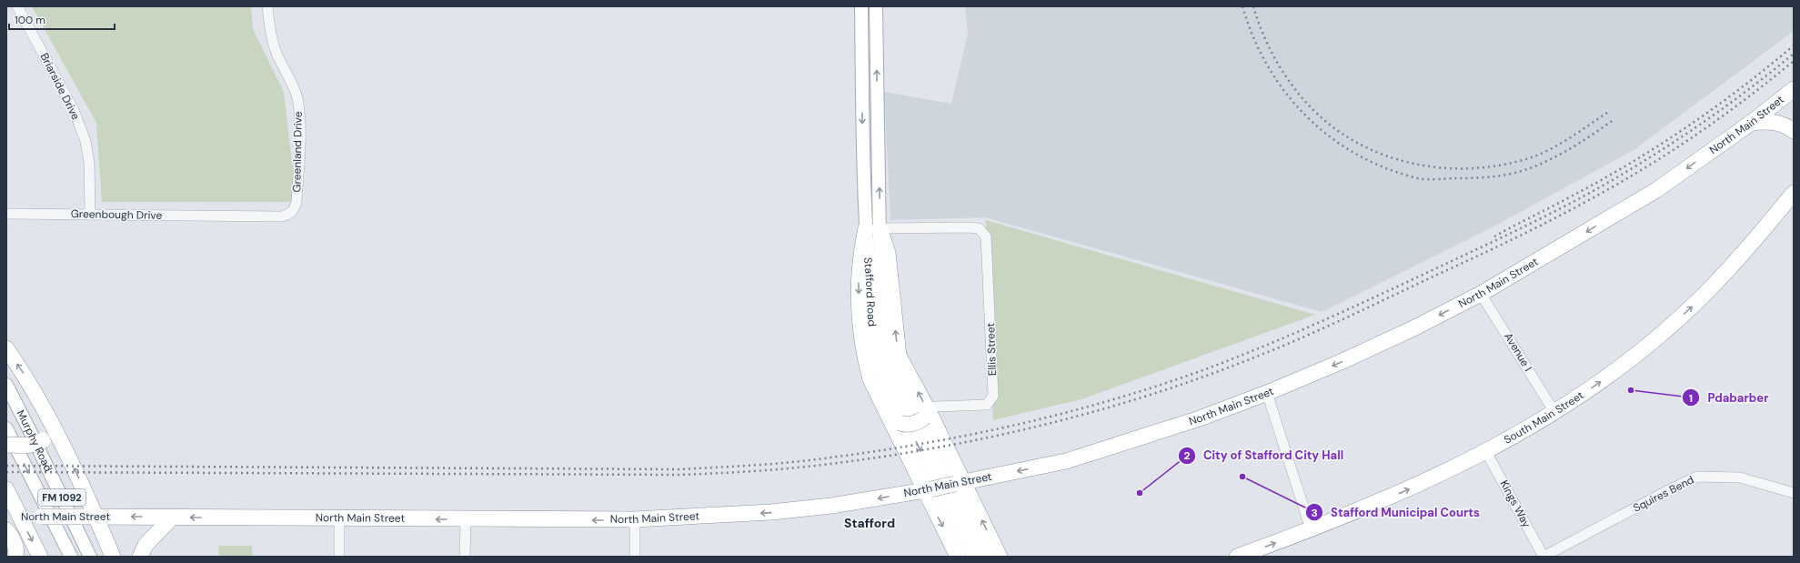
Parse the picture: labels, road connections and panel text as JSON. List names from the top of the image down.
{
  "streets": {
    "highway": ["North Main Street", "South Main Street"],
    "main road": ["Stafford Road", "Murphy Road", "FM 1092"],
    "street": [
      "Briarside Drive",
      "Greenland Drive",
      "Greenbough Drive",
      "Ellis Street",
      "Avenue I",
      "Squires Bend",
      "Kings Way"
    ]
  },
  "crossings": [
    ["Briarside Drive", "Greenbough Drive"],
    ["North Main Street", "Avenue I"],
    ["Greenland Drive", "Greenbough Drive"],
    ["Stafford Road", "Ellis Street"],
    ["Avenue I", "South Main Street"],
    ["South Main Street", "Kings Way"],
    ["Squires Bend", "Kings Way"]
  ],
  "one_way": ["North Main Street", "South Main Street"],
  "districts": ["Stafford"],
  "places": ["Pdabarber", "Stafford Municipal Courts", "City of Stafford City Hall"],
  "scale_bar": "100 m"
}
